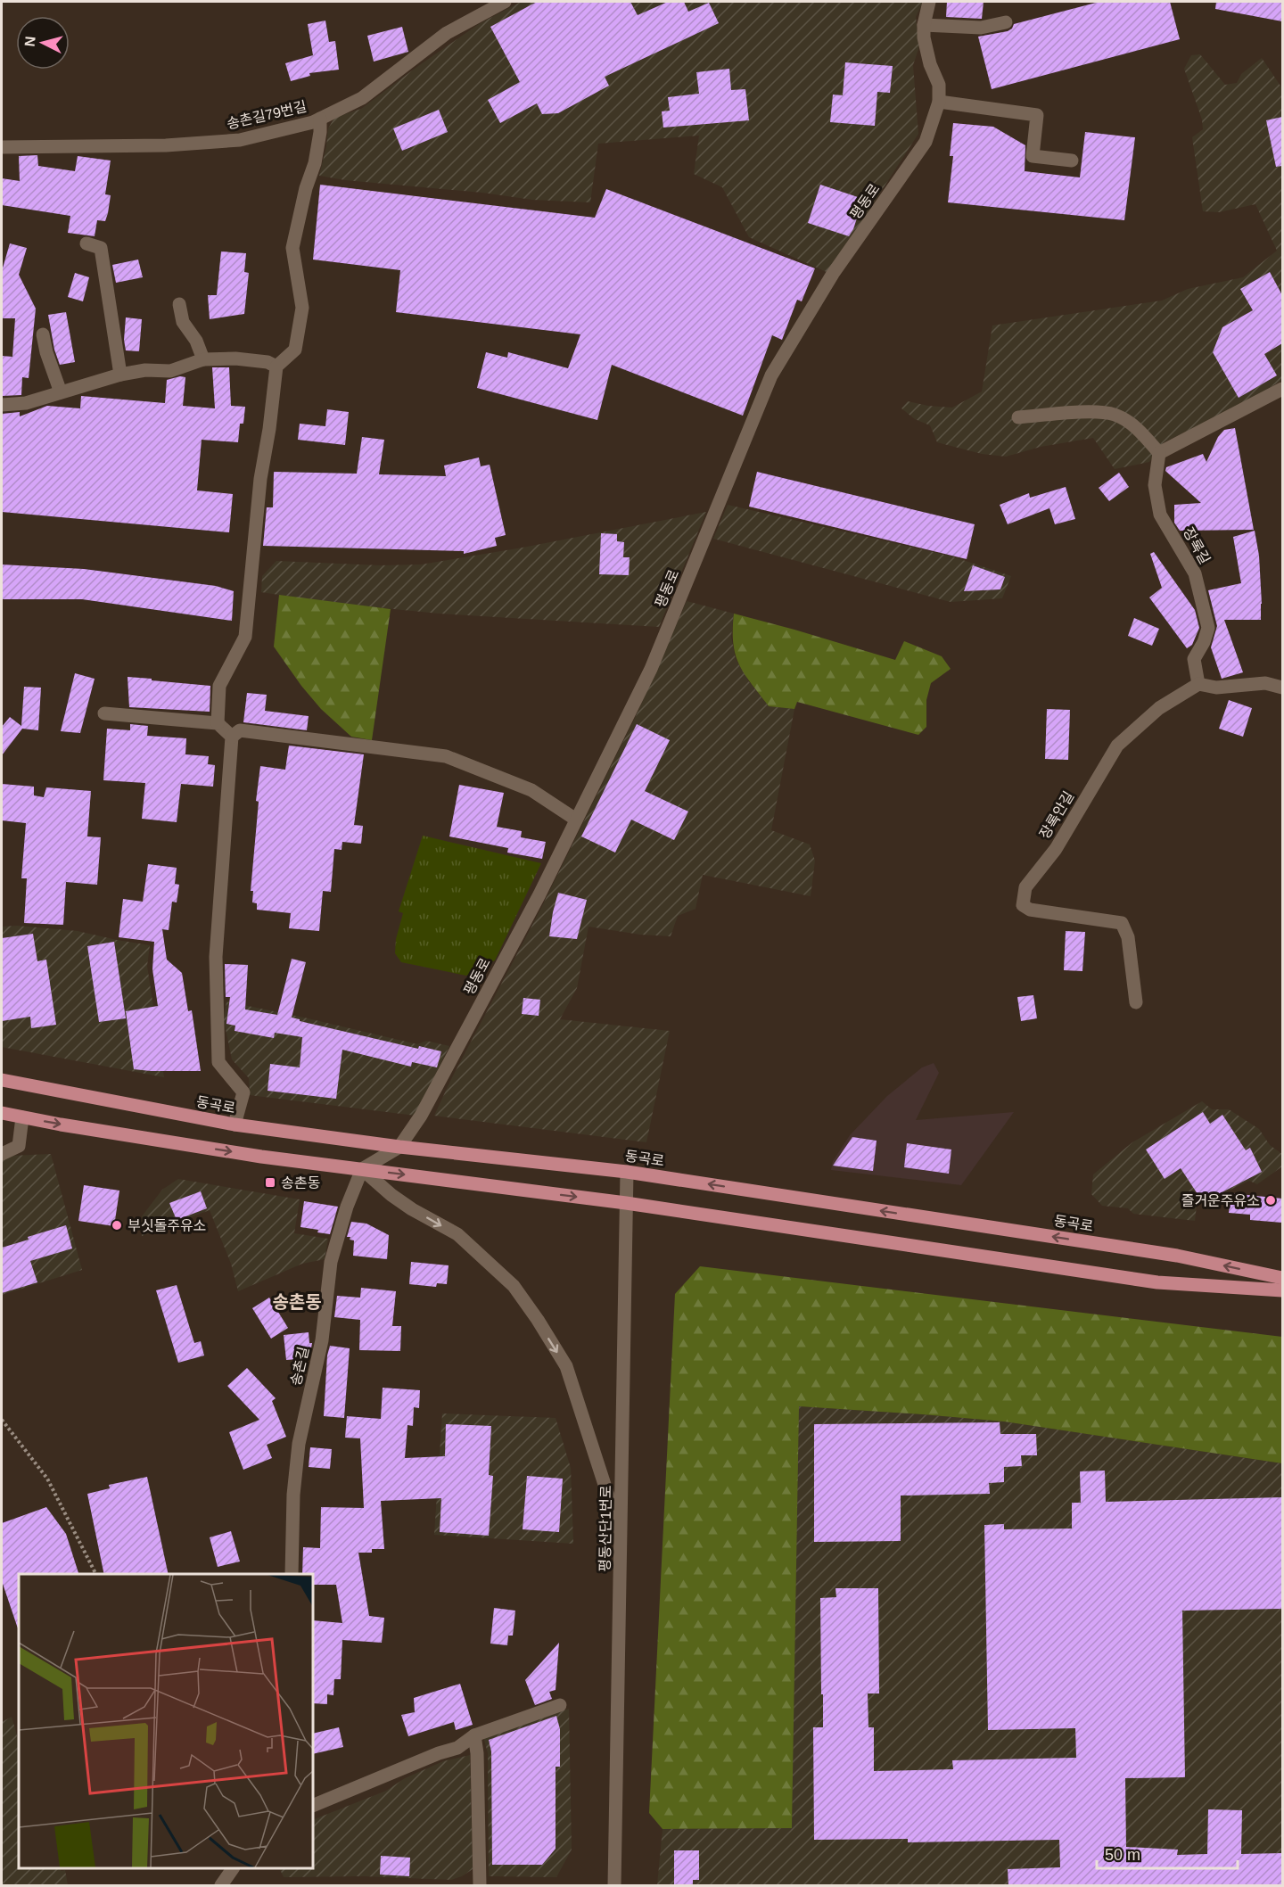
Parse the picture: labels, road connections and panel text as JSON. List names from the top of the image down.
{
  "streets": {
    "main road": ["동곡로"],
    "street": [
      "송촌길79번길",
      "평동로",
      "장록길",
      "장록안길",
      "송촌길",
      "평동산단1번로"
    ]
  },
  "crossings": [
    ["평동로", "동곡로"],
    ["평동로", "송촌길"],
    ["장록길", "장록안길"],
    ["동곡로", "평동산단1번로"]
  ],
  "districts": ["송촌동"],
  "places": {
    "transit": ["송촌동"],
    "other": ["즐거운주유소", "부싯돌주유소"]
  },
  "scale_bar": "50 m",
  "north": "left"
}
